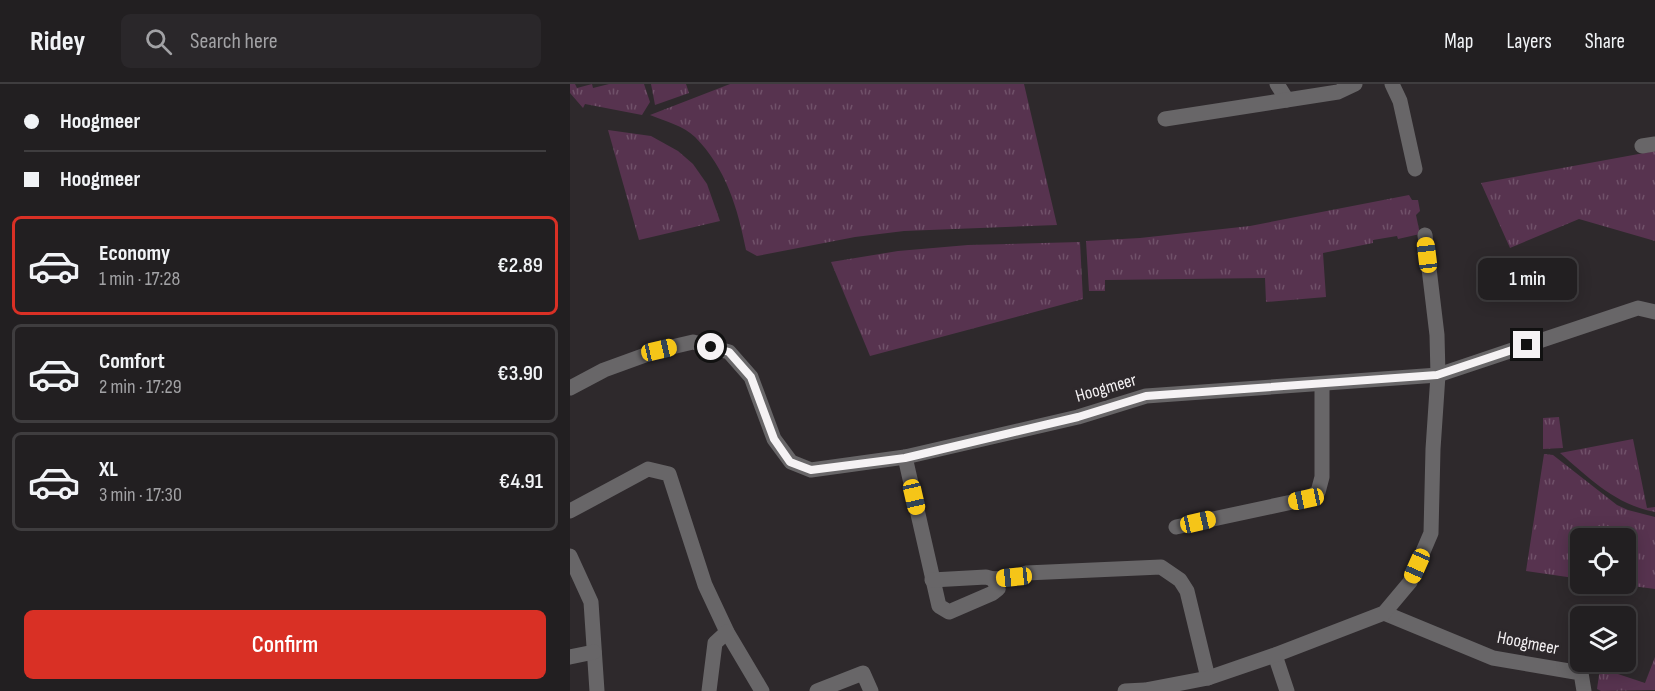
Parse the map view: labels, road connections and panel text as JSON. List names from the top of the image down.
{
  "streets": {
    "street": ["Hoogmeer"]
  },
  "page": {
    "header": "Ridey",
    "search": "Search here",
    "nav": ["Map", "Layers", "Share"],
    "banner": ["Hoogmeer", "Hoogmeer"],
    "list": [
      {
        "name": "Economy",
        "note": "1 min · 17:28",
        "value": "€2.89"
      },
      {
        "name": "Comfort",
        "note": "2 min · 17:29",
        "value": "€3.90"
      },
      {
        "name": "XL",
        "note": "3 min · 17:30",
        "value": "€4.91"
      }
    ],
    "bubble": "1 min",
    "buttons": "Confirm"
  }
}
